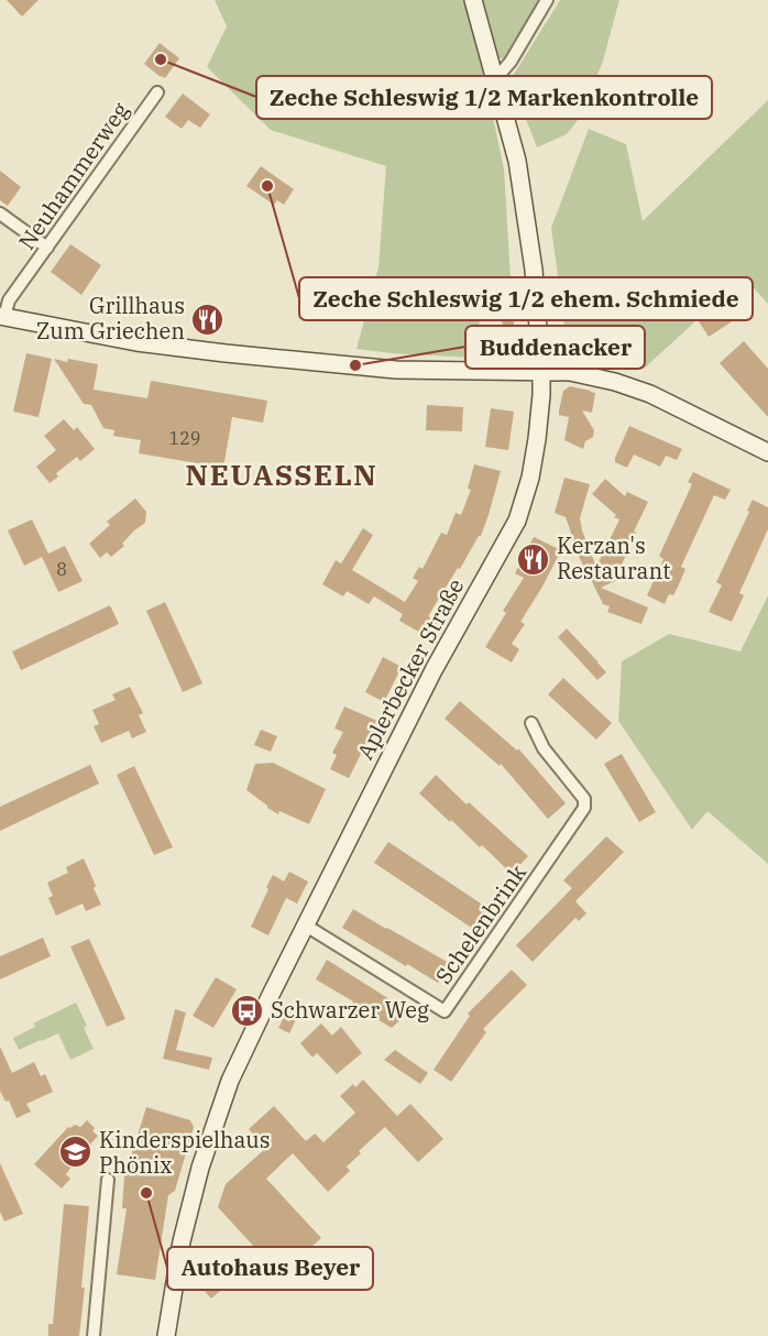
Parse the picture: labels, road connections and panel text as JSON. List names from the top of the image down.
{
  "streets": {
    "main road": ["Aplerbecker Straße"],
    "street": ["Neuhammerweg", "Schelenbrink"]
  },
  "crossings": [
    ["Aplerbecker Straße", "Schelenbrink"]
  ],
  "districts": ["NEUASSELN"],
  "places": {
    "other": [
      "Zeche Schleswig 1/2 Markenkontrolle",
      "Zeche Schleswig 1/2 ehem. Schmiede",
      "Buddenacker",
      "Autohaus Beyer"
    ],
    "restaurant": ["Grillhaus Zum Griechen", "Kerzan's Restaurant"],
    "bus stop": ["Schwarzer Weg"],
    "school or university": ["Kinderspielhaus Phönix"]
  },
  "house_numbers": ["129", "8"]
}
